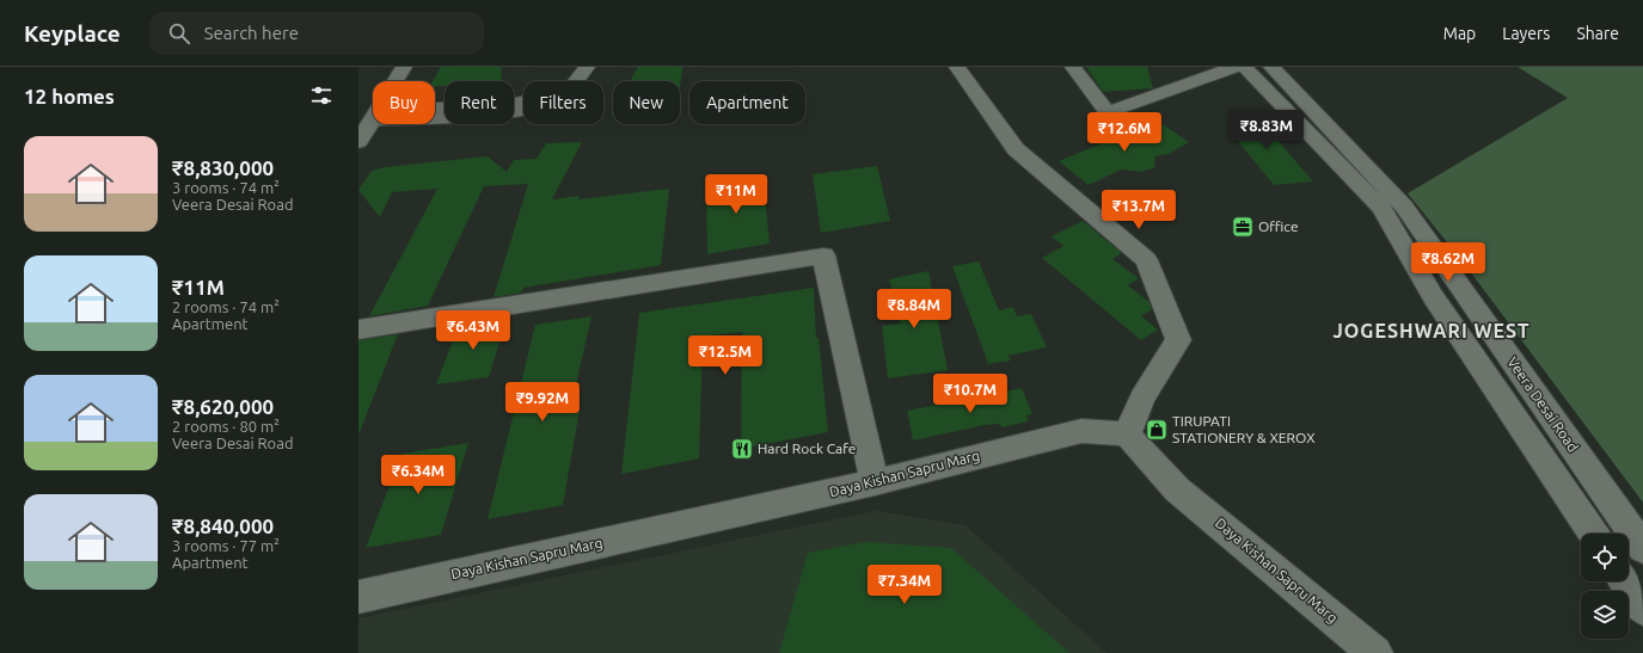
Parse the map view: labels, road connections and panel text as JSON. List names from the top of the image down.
{
  "streets": {
    "street": ["Veera Desai Road", "Daya Kishan Sapru Marg"]
  },
  "districts": ["JOGESHWARI WEST"],
  "places": {
    "office": ["Office"],
    "shop": ["TIRUPATI STATIONERY & XEROX"],
    "restaurant": ["Hard Rock Cafe"]
  },
  "page": {
    "header": "Keyplace",
    "search": "Search here",
    "nav": ["Map", "Layers", "Share"],
    "heading": "12 homes",
    "chip": [
      "Buy",
      "Rent",
      "Filters",
      "New",
      "Apartment"
    ],
    "price": [
      "₹8.83M",
      "₹12.6M",
      "₹11M",
      "₹13.7M",
      "₹8.62M",
      "₹8.84M",
      "₹6.43M",
      "₹12.5M",
      "₹10.7M",
      "₹9.92M",
      "₹6.34M",
      "₹7.34M"
    ],
    "list": [
      {
        "name": "₹8,830,000",
        "note": "3 rooms · 74 m² · Veera Desai Road"
      },
      {
        "name": "₹11M",
        "note": "2 rooms · 74 m² · Apartment"
      },
      {
        "name": "₹8,620,000",
        "note": "2 rooms · 80 m² · Veera Desai Road"
      },
      {
        "name": "₹8,840,000",
        "note": "3 rooms · 77 m² · Apartment"
      }
    ]
  }
}
